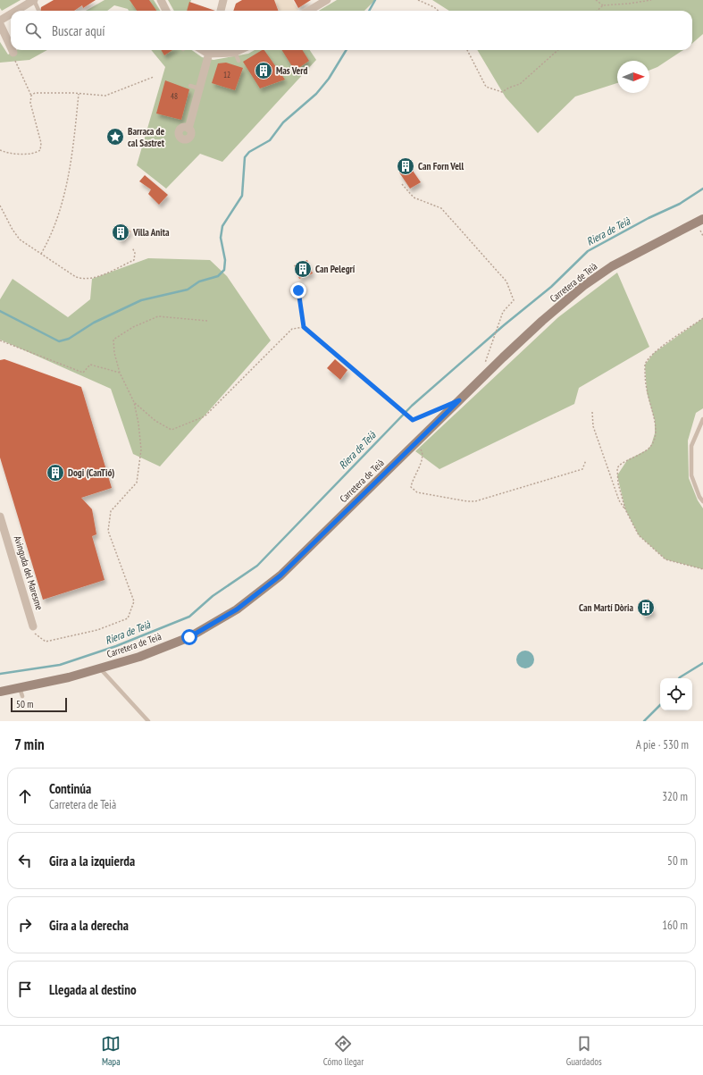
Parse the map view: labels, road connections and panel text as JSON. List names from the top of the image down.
{
  "streets": {
    "street": ["Carretera de Teià", "Avinguda del Maresme"]
  },
  "water": ["Riera de Teià"],
  "places": {
    "building": [
      "Mas Verd",
      "Can Forn Vell",
      "Villa Anita",
      "Can Pelegrí",
      "Dogi (CanTió)",
      "Can Martí Dòria"
    ],
    "place": ["Barraca de cal Sastret"]
  },
  "house_numbers": ["12", "48"],
  "scale_bar": "50 m",
  "north": "right",
  "page": {
    "search": "Buscar aquí",
    "scale": "50 m",
    "heading": ["7 min", "A pie · 530 m"],
    "list": [
      ["Continúa", "Carretera de Teià", "320 m"],
      ["Gira a la izquierda", "50 m"],
      ["Gira a la derecha", "160 m"],
      "Llegada al destino"
    ],
    "nav": ["Mapa", "Cómo llegar", "Guardados"]
  }
}
